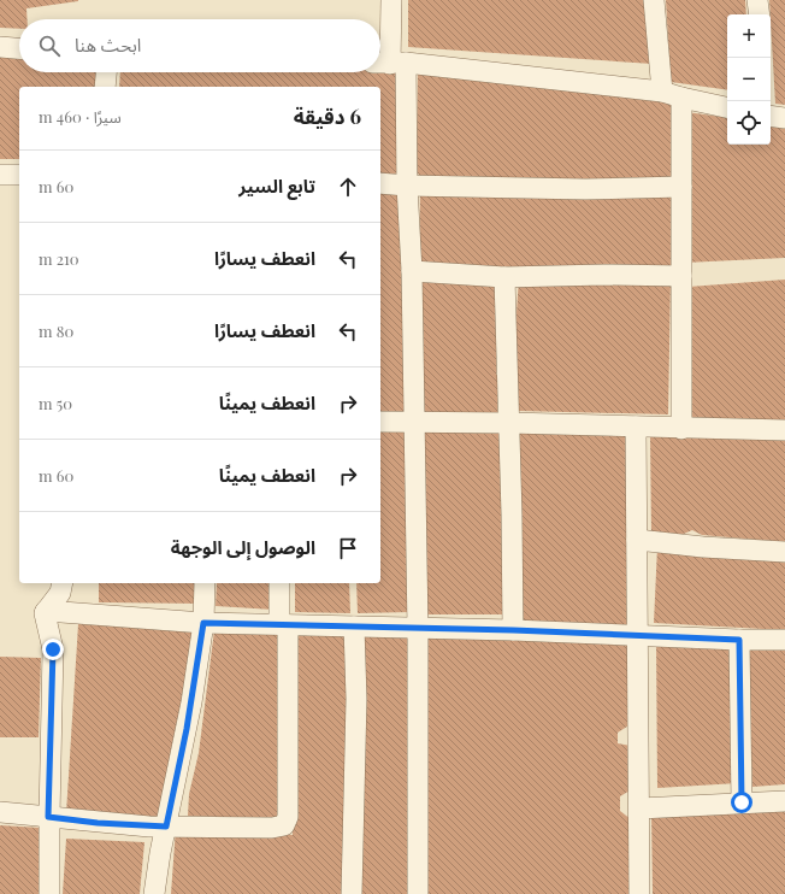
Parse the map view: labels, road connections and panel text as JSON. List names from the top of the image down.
{
  "page": {
    "map_buttons": ["+", "−"],
    "search": "ابحث هنا",
    "heading": ["6 دقيقة", "سيرًا · 460 m"],
    "list": [
      ["تابع السير", "60 m"],
      ["انعطف يسارًا", "210 m"],
      ["انعطف يسارًا", "80 m"],
      ["انعطف يمينًا", "50 m"],
      ["انعطف يمينًا", "60 m"],
      "الوصول إلى الوجهة"
    ]
  }
}
